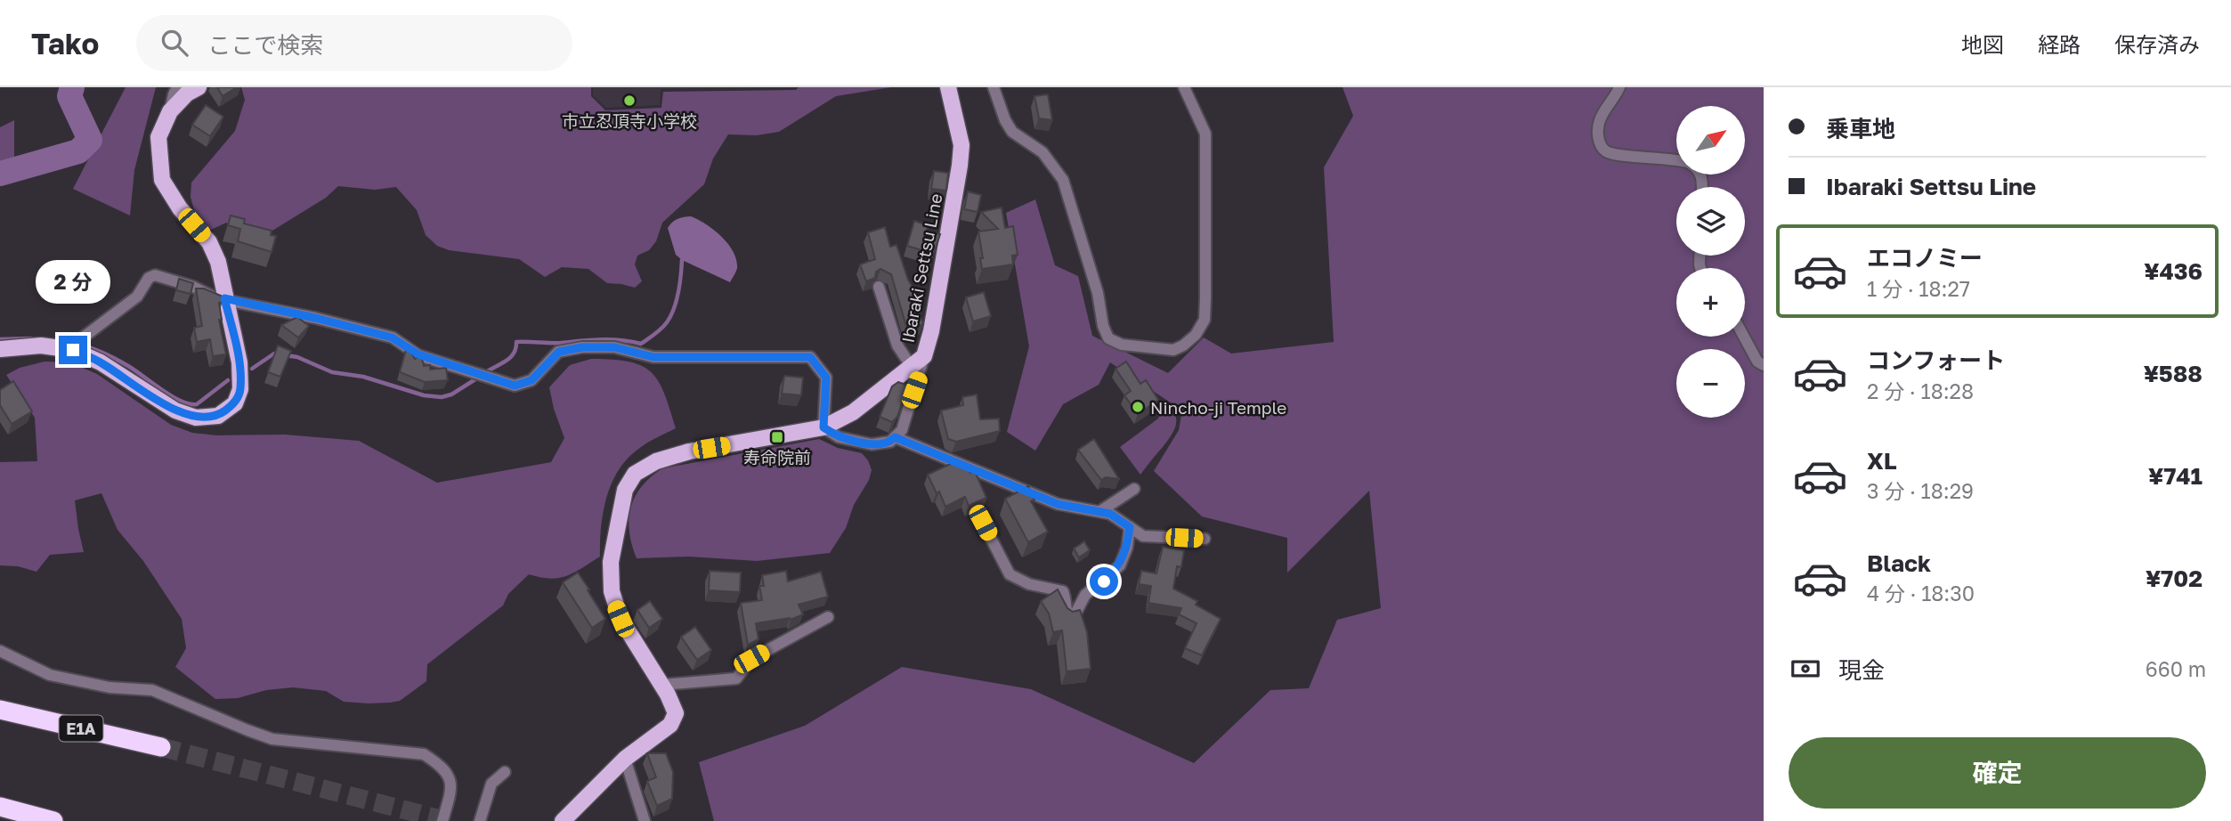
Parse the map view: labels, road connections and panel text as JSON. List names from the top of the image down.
{
  "streets": {
    "highway": ["E1A"],
    "main road": ["Ibaraki Settsu Line"]
  },
  "places": {
    "other": ["市立忍頂寺小学校", "Nincho-ji Temple"],
    "transit": ["寿命院前"]
  },
  "north": "top right",
  "page": {
    "header": "Tako",
    "search": "ここで検索",
    "nav": ["地図", "経路", "保存済み"],
    "banner": ["乗車地", "Ibaraki Settsu Line"],
    "map_buttons": ["+", "−"],
    "list": [
      {
        "name": "エコノミー",
        "note": "1 分 · 18:27",
        "value": "¥436"
      },
      {
        "name": "コンフォート",
        "note": "2 分 · 18:28",
        "value": "¥588"
      },
      {
        "name": "XL",
        "note": "3 分 · 18:29",
        "value": "¥741"
      },
      {
        "name": "Black",
        "note": "4 分 · 18:30",
        "value": "¥702"
      }
    ],
    "bubble": "2 分",
    "pay": ["現金", "660 m"],
    "buttons": "確定"
  }
}
